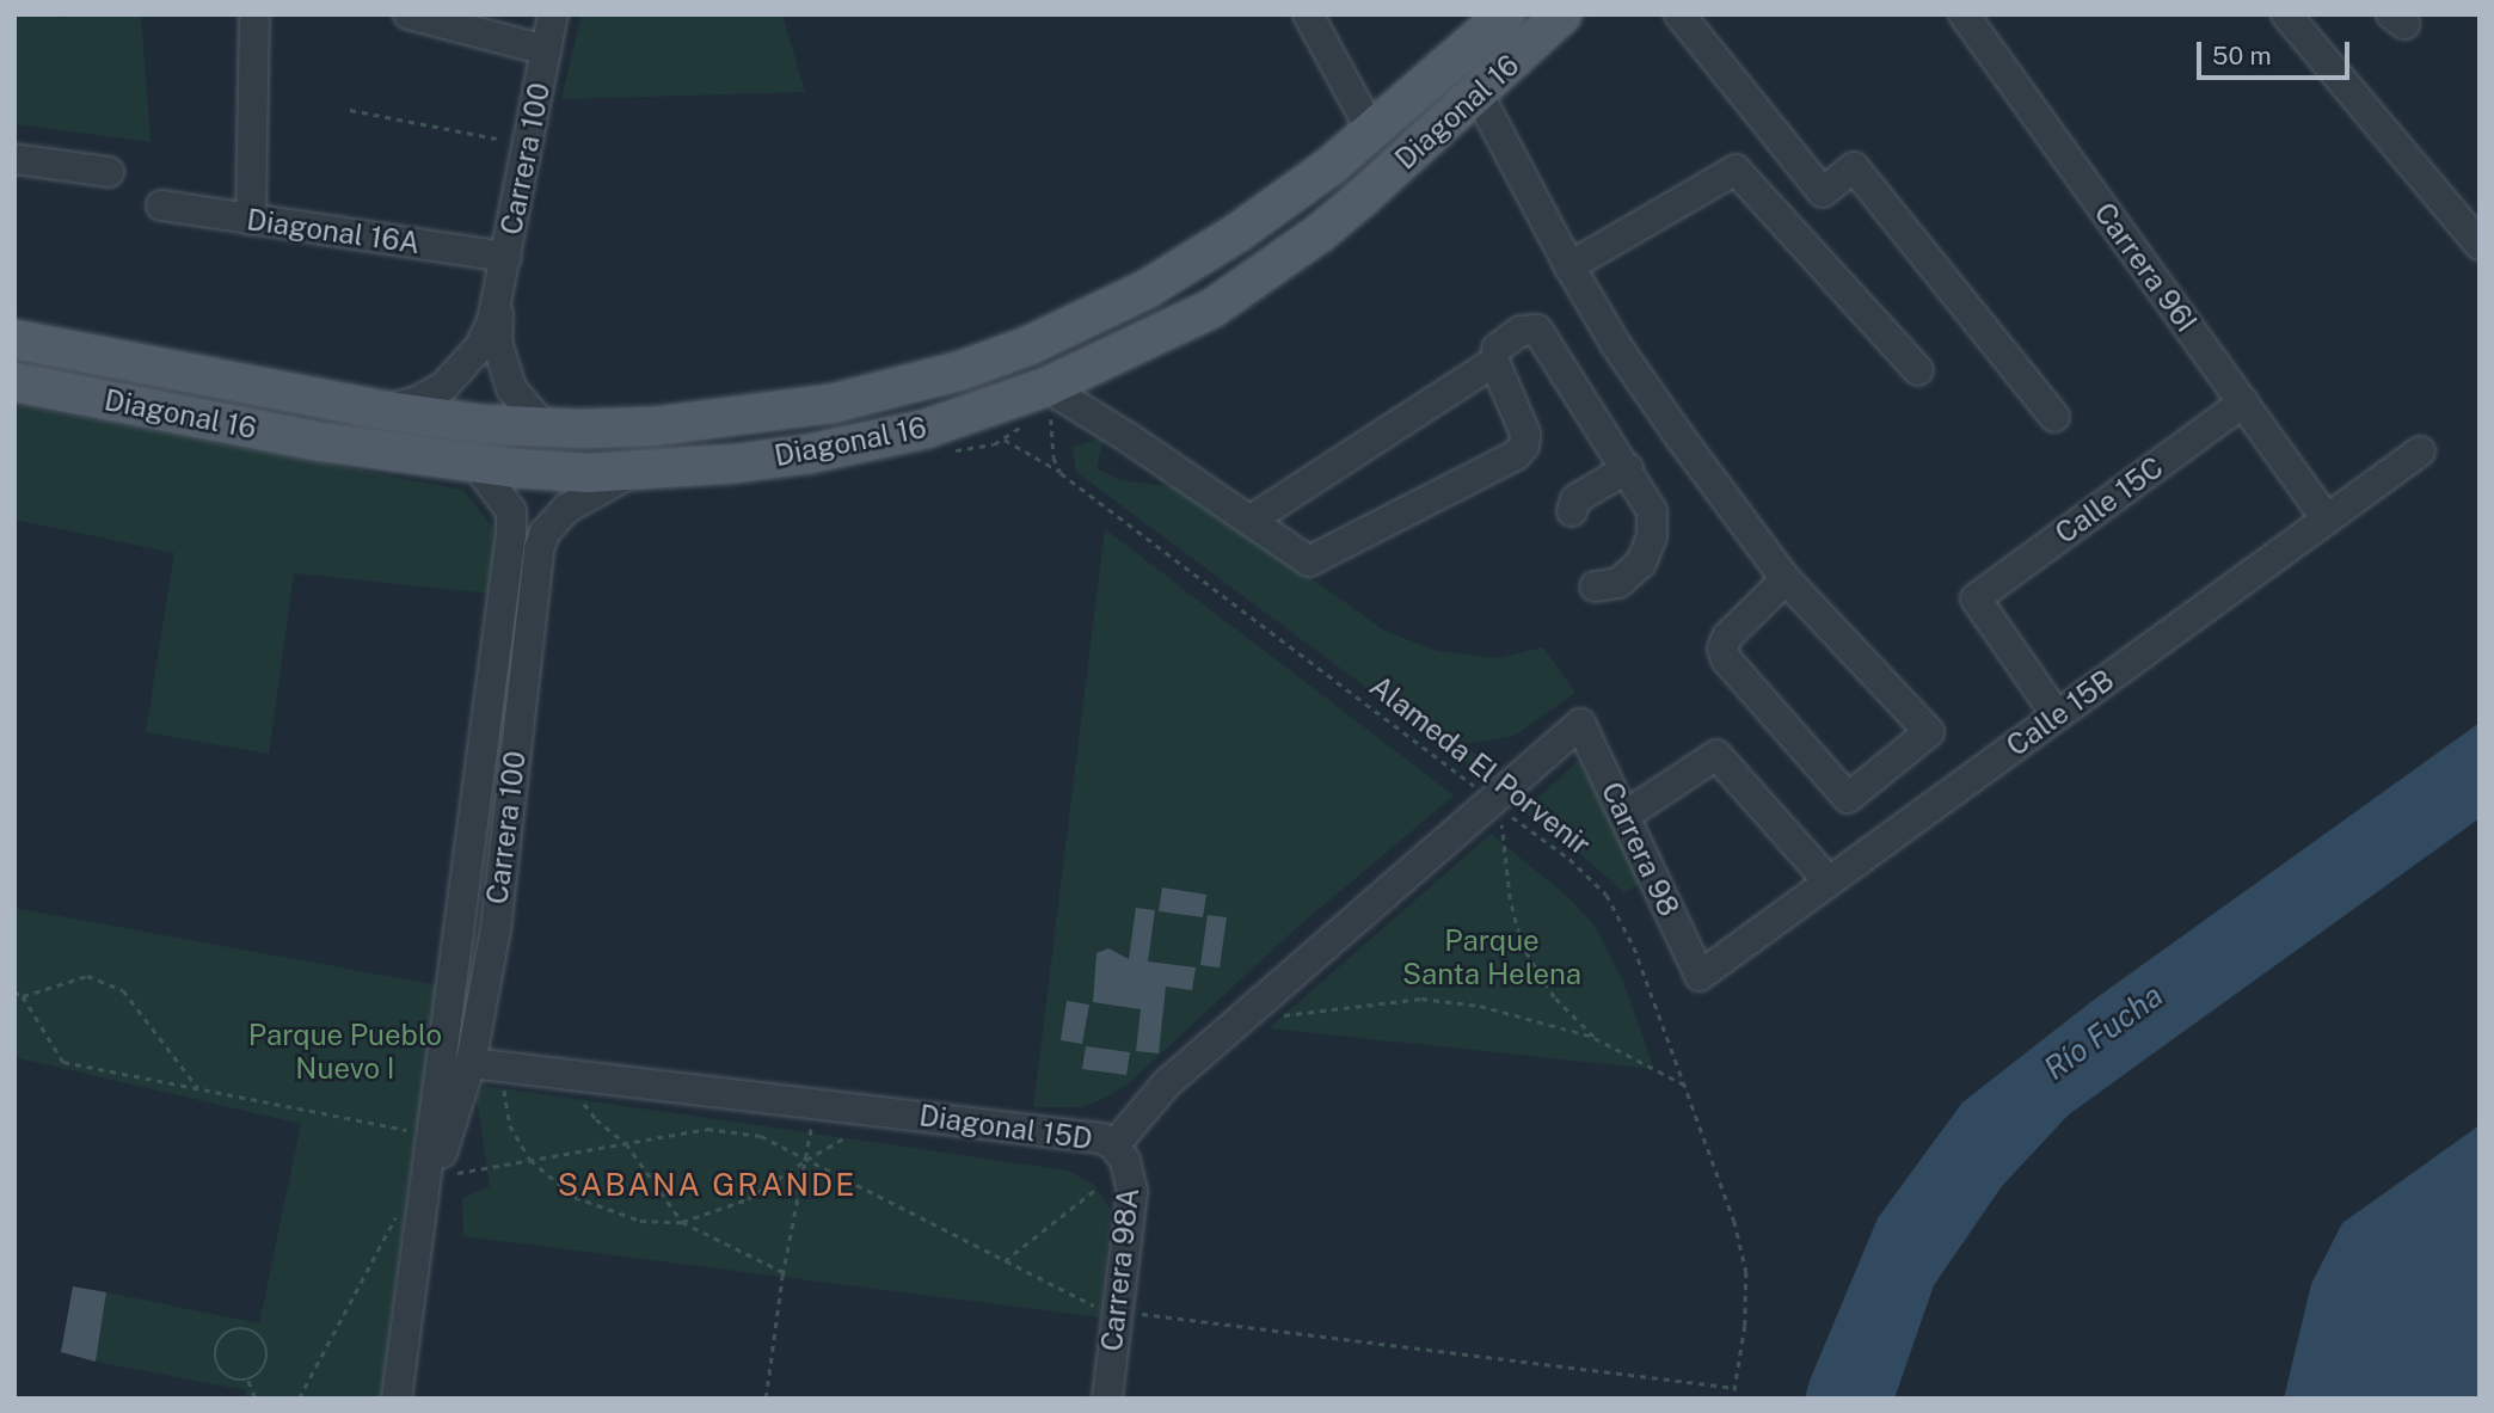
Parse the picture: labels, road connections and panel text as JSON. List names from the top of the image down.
{
  "streets": {
    "main road": ["Diagonal 16"],
    "street": [
      "Carrera 100",
      "Diagonal 16A",
      "Carrera 96I",
      "Calle 15C",
      "Calle 15B",
      "Carrera 98",
      "Diagonal 15D",
      "Carrera 98A"
    ],
    "path": ["Alameda El Porvenir"]
  },
  "crossings": [
    ["Diagonal 16", "Carrera 100"],
    ["Carrera 100", "Diagonal 16A"],
    ["Carrera 100", "Diagonal 15D"],
    ["Carrera 96I", "Calle 15C"],
    ["Carrera 96I", "Calle 15B"],
    ["Calle 15C", "Calle 15B"],
    ["Calle 15B", "Carrera 98"],
    ["Alameda El Porvenir", "Diagonal 15D"],
    ["Carrera 98", "Diagonal 15D"],
    ["Diagonal 15D", "Carrera 98A"]
  ],
  "districts": ["SABANA GRANDE"],
  "water": ["Río Fucha"],
  "parks": ["Parque Santa Helena", "Parque Pueblo Nuevo I"],
  "scale_bar": "50 m"
}
